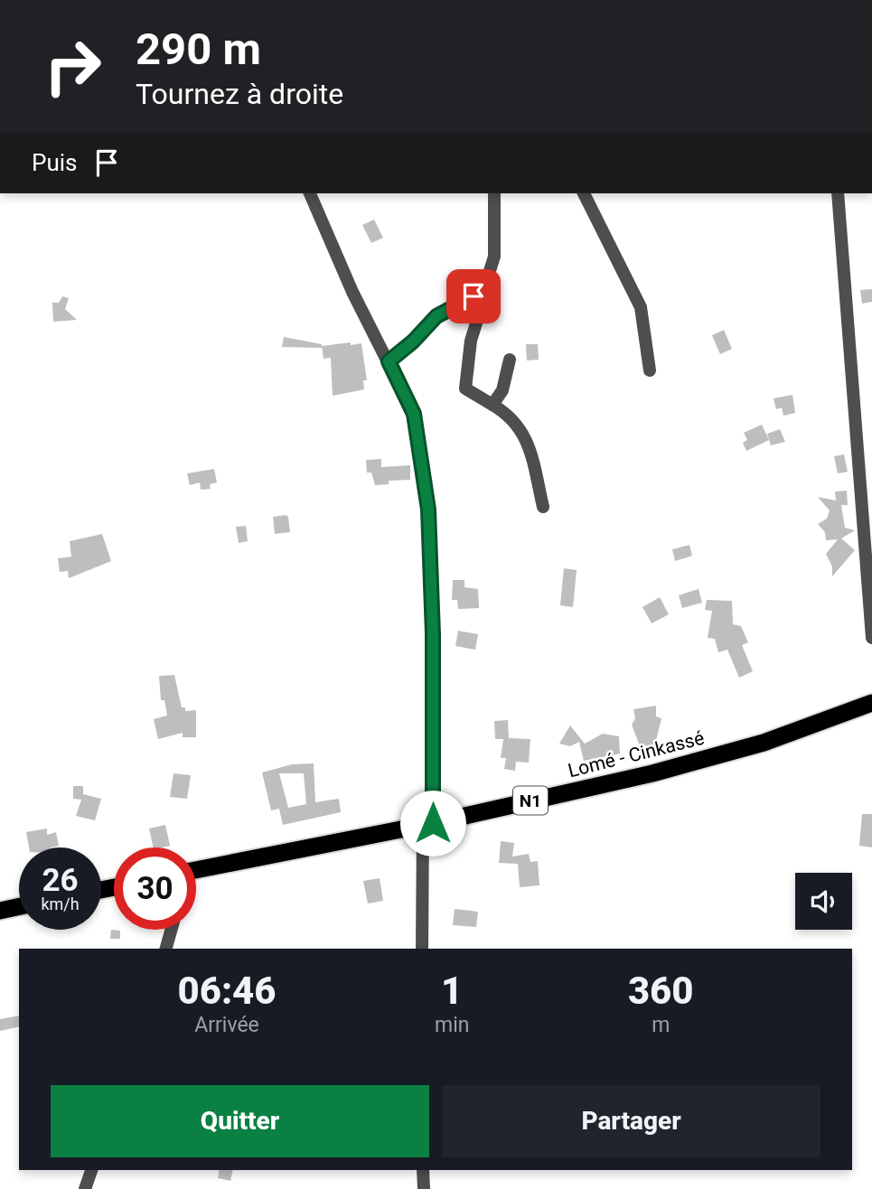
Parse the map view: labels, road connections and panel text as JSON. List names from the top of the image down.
{
  "streets": {
    "highway": ["Lomé - Cinkassé", "N1"]
  },
  "page": {
    "turn": ["290 m", "Tournez à droite"],
    "then": "Puis",
    "speed": "26 km/h",
    "limit": "30",
    "eta": [
      "06:46",
      "Arrivée",
      "1",
      "min",
      "360",
      "m"
    ],
    "buttons": ["Quitter", "Partager"]
  }
}
